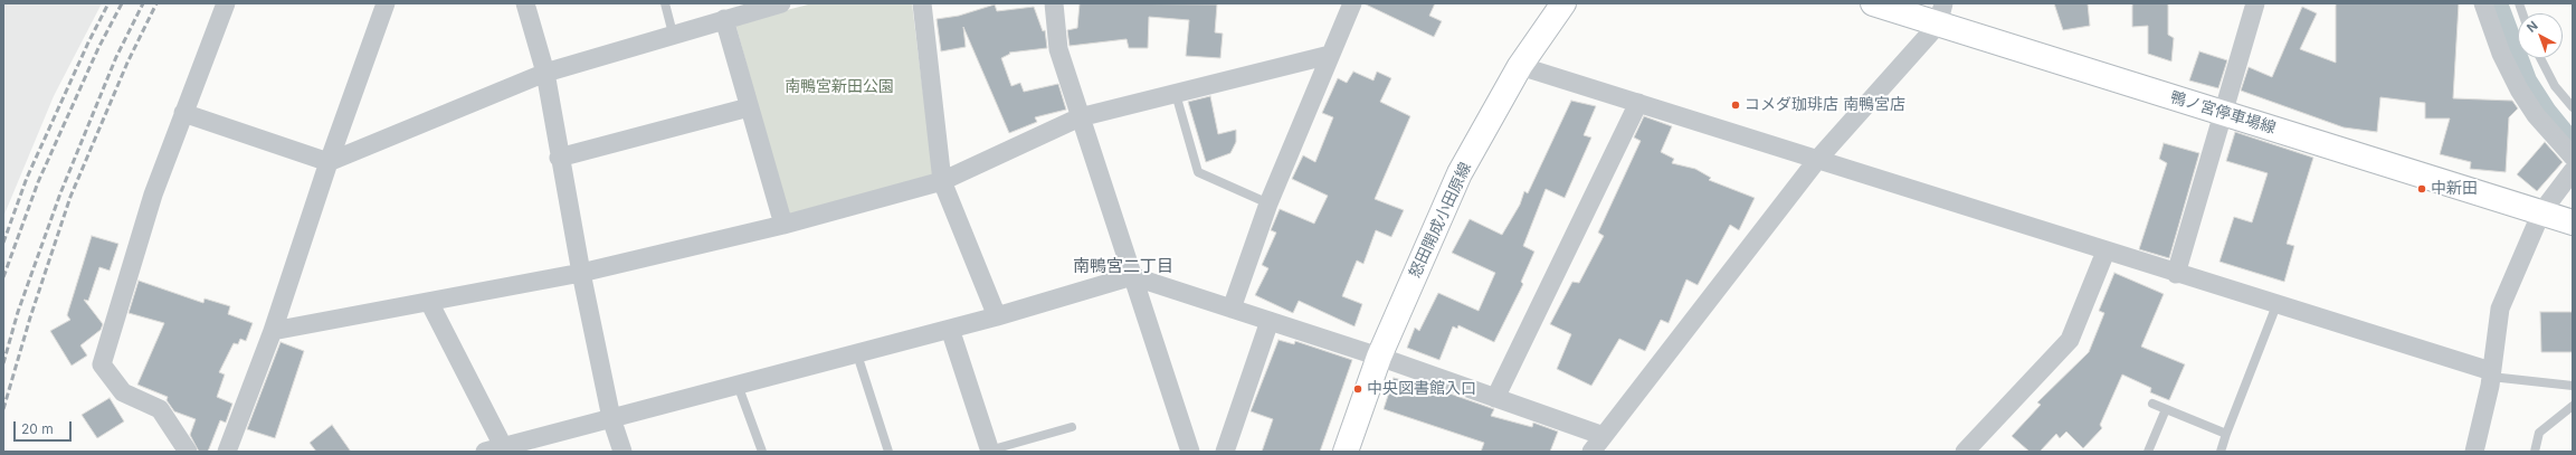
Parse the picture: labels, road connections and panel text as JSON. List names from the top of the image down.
{
  "streets": {
    "main road": ["鴨ノ宮停車場線", "怒田開成小田原線"]
  },
  "districts": ["南鴨宮二丁目"],
  "parks": ["南鴨宮新田公園"],
  "places": ["コメダ珈琲店 南鴨宮店", "中新田", "中央図書館入口"],
  "scale_bar": "20 m",
  "north": "top left"
}
